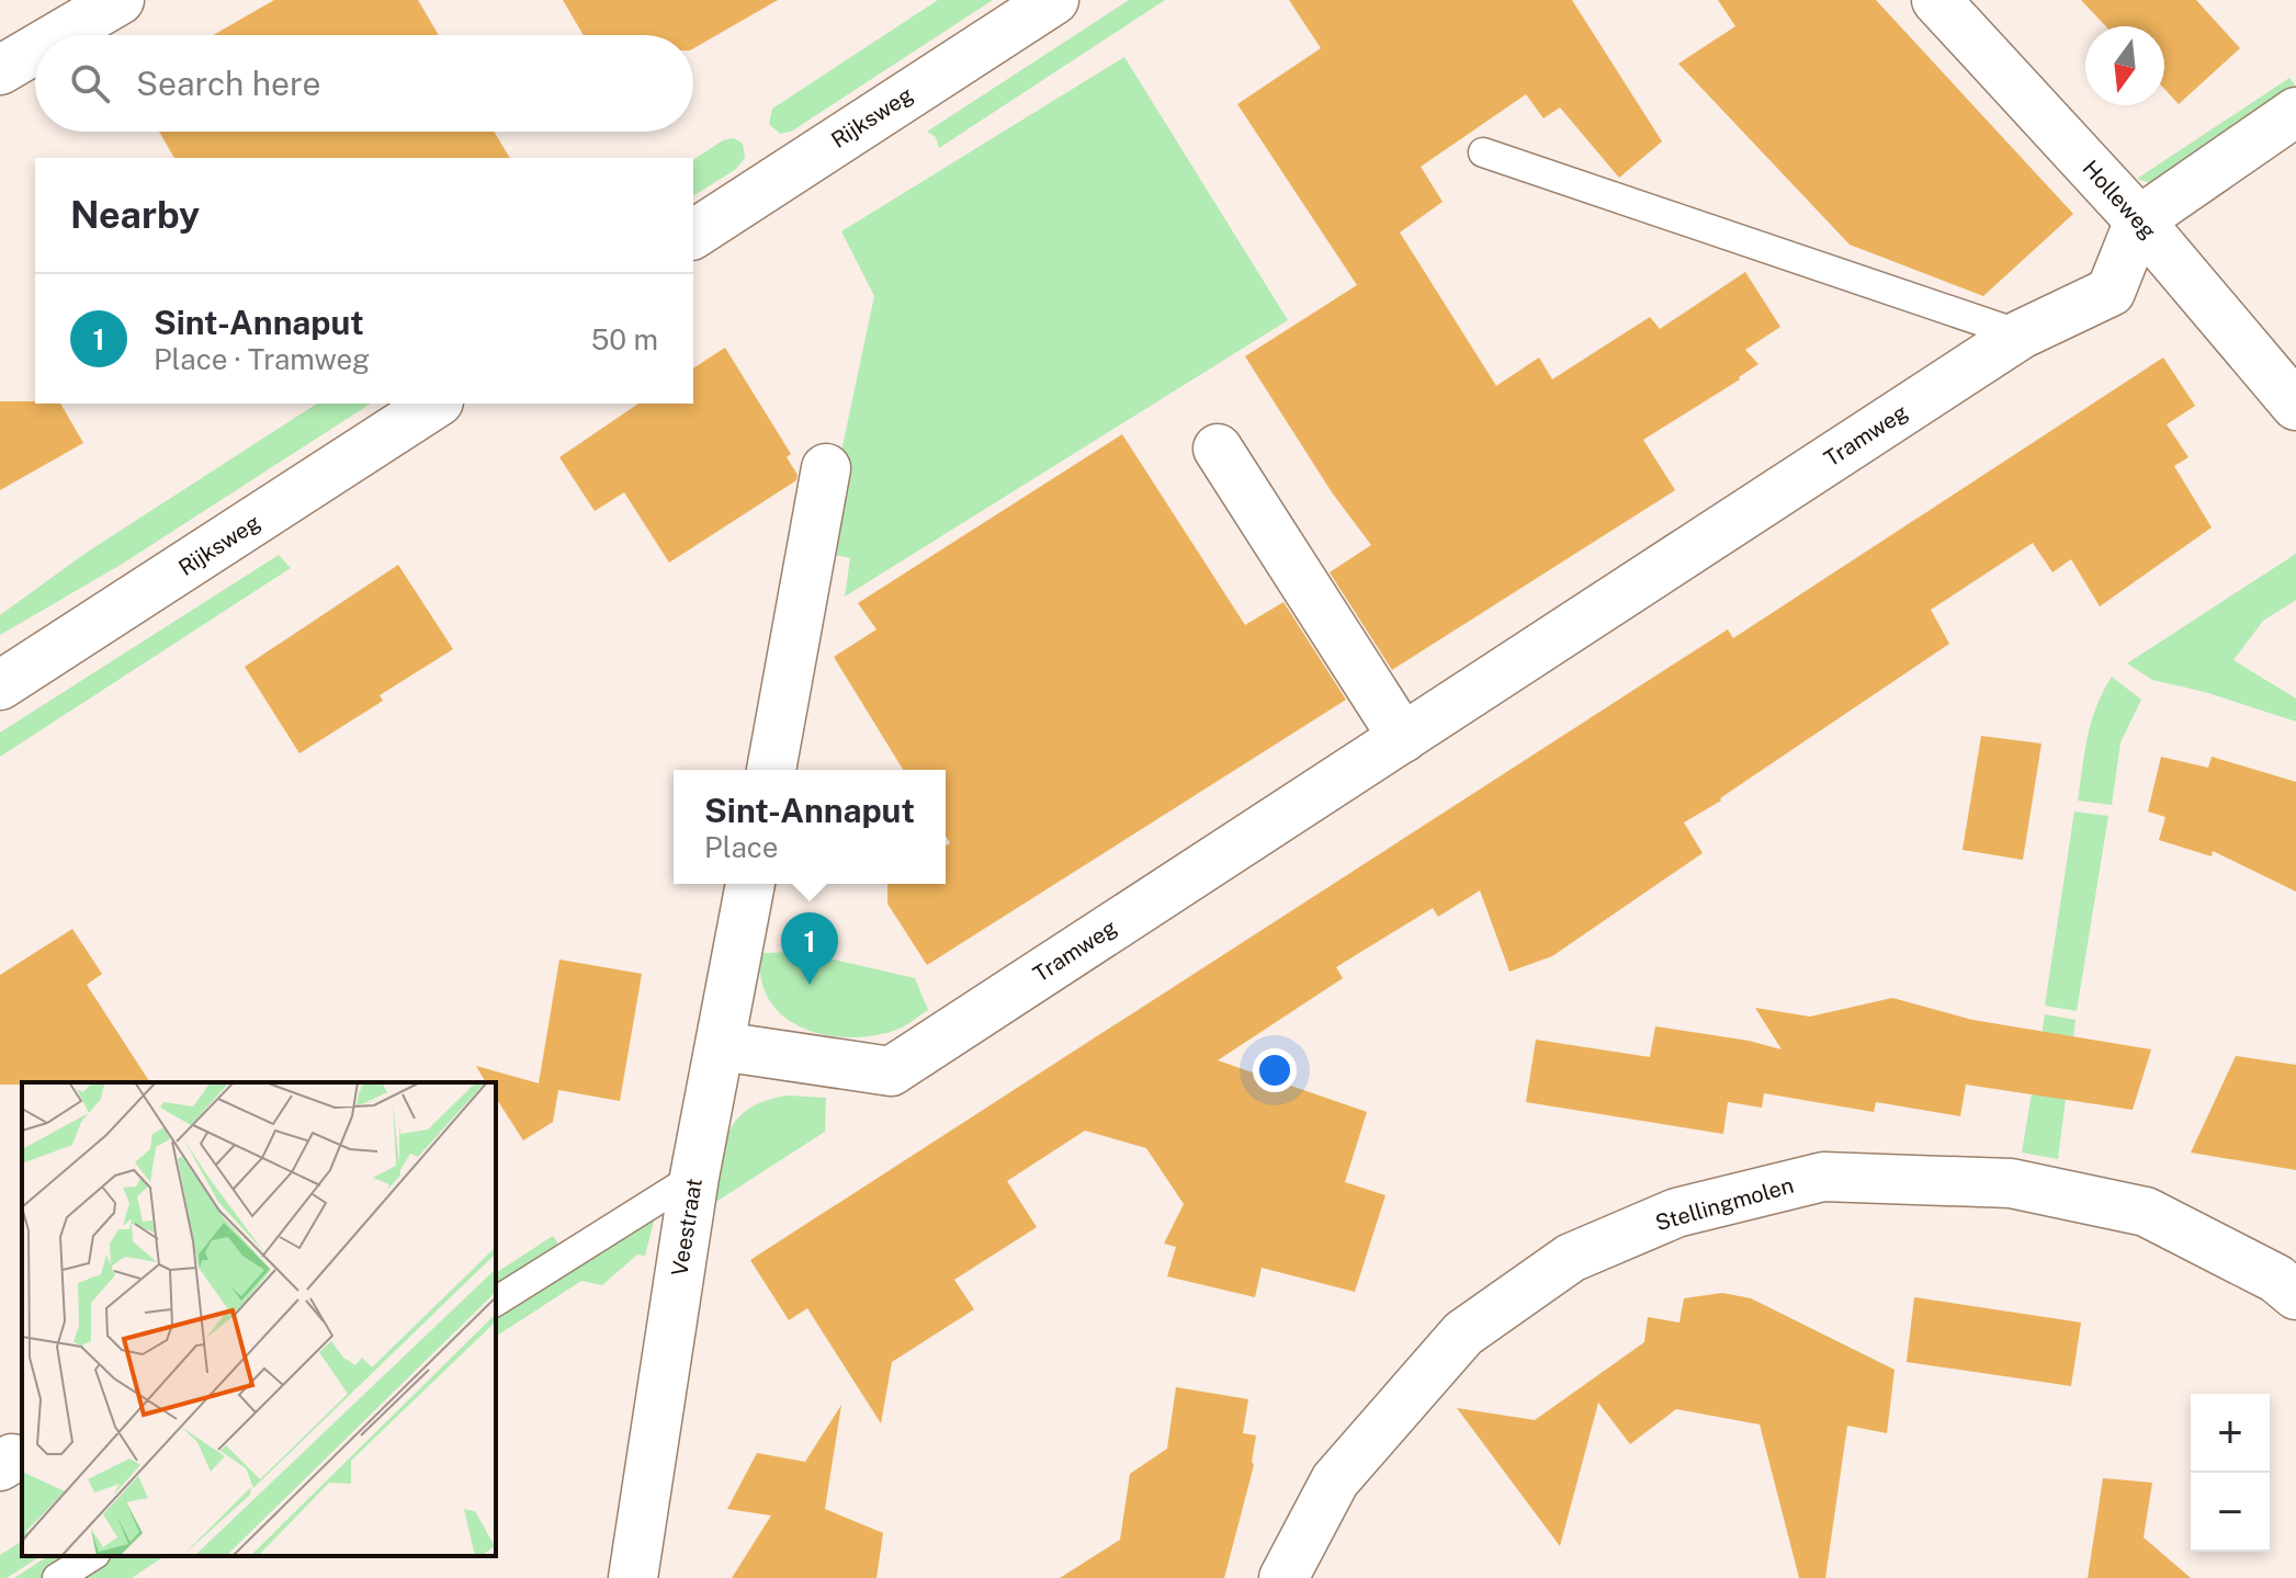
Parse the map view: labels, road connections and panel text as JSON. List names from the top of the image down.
{
  "streets": {
    "street": [
      "Rijksweg",
      "Holleweg",
      "Tramweg",
      "Stellingmolen",
      "Veestraat"
    ]
  },
  "crossings": [
    ["Holleweg", "Tramweg"],
    ["Tramweg", "Veestraat"]
  ],
  "north": "bottom",
  "page": {
    "search": "Search here",
    "heading": "Nearby",
    "list": [
      {
        "mark": "1",
        "name": "Sint-Annaput",
        "note": "Place · Tramweg",
        "value": "50 m"
      }
    ],
    "popup": ["Sint-Annaput", "Place"],
    "pins": "1",
    "map_buttons": ["+", "−"]
  }
}
